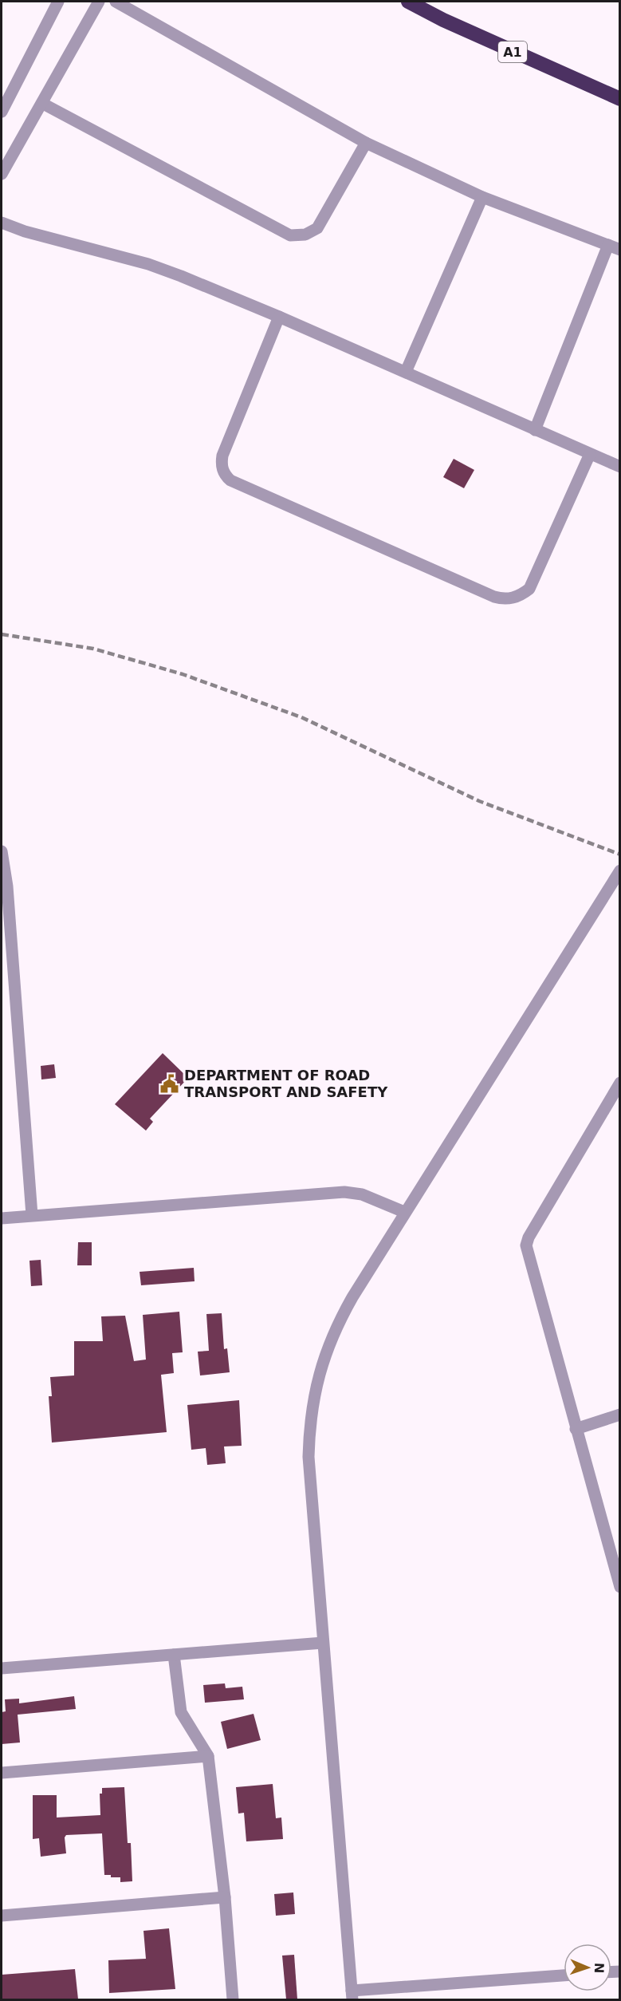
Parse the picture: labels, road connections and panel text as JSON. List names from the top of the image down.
{
  "streets": {
    "highway": ["A1"]
  },
  "places": {
    "public building": ["DEPARTMENT OF ROAD TRANSPORT AND SAFETY"]
  },
  "north": "right"
}
